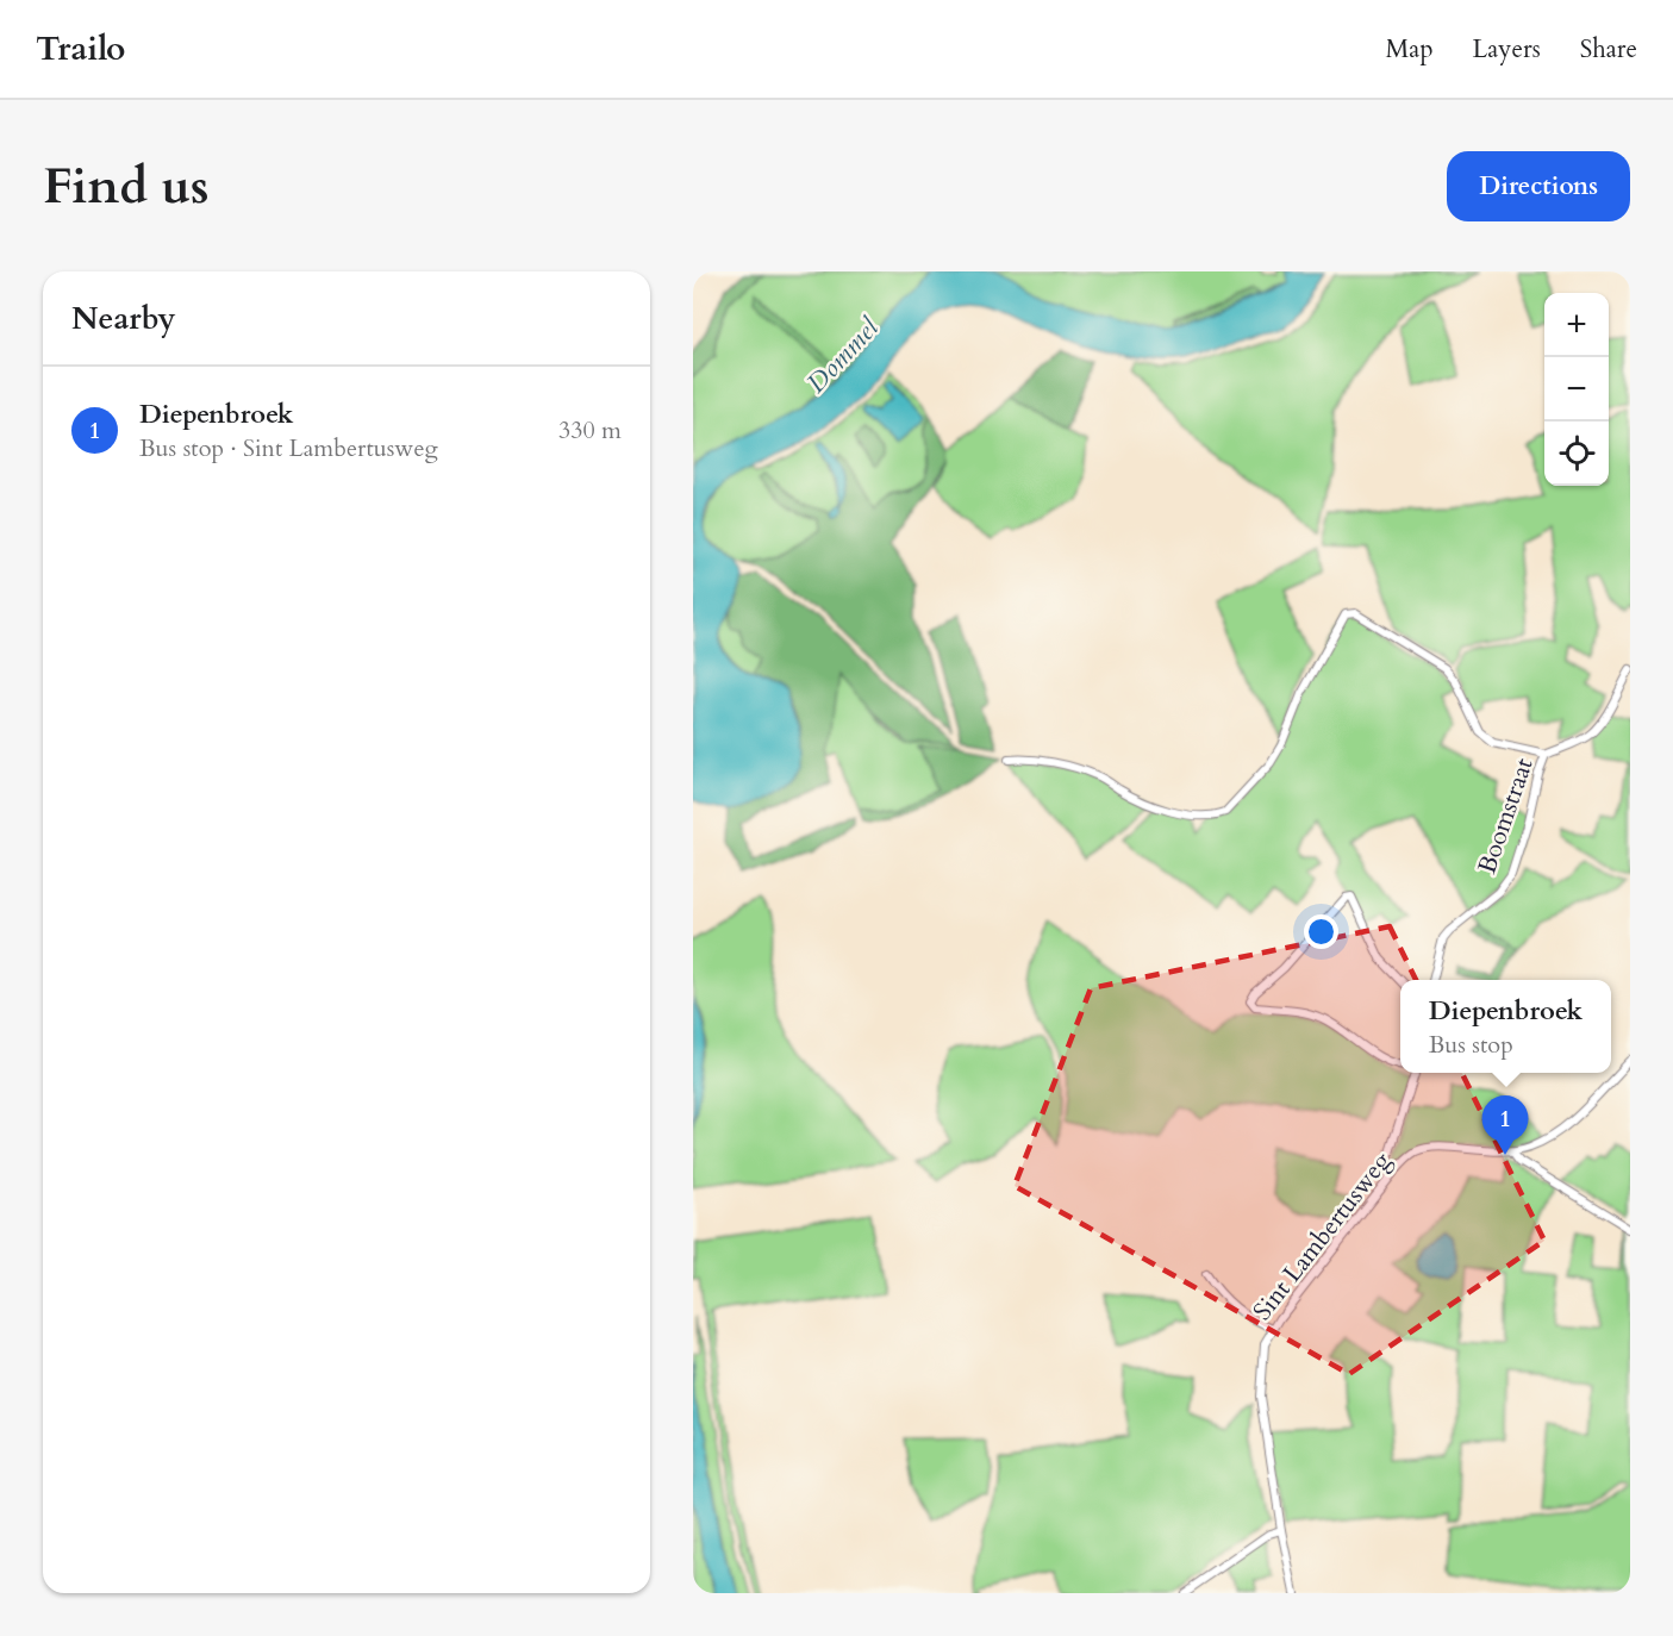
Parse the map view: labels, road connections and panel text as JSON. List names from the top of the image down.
{
  "streets": {
    "street": ["Boomstraat", "Sint Lambertusweg"]
  },
  "water": ["Dommel"],
  "page": {
    "header": "Trailo",
    "nav": ["Map", "Layers", "Share"],
    "buttons": "Directions",
    "title": "Find us",
    "heading": "Nearby",
    "map_buttons": ["+", "−"],
    "list": [
      {
        "mark": "1",
        "name": "Diepenbroek",
        "note": "Bus stop · Sint Lambertusweg",
        "value": "330 m"
      }
    ],
    "popup": ["Diepenbroek", "Bus stop"],
    "pins": "1"
  }
}
